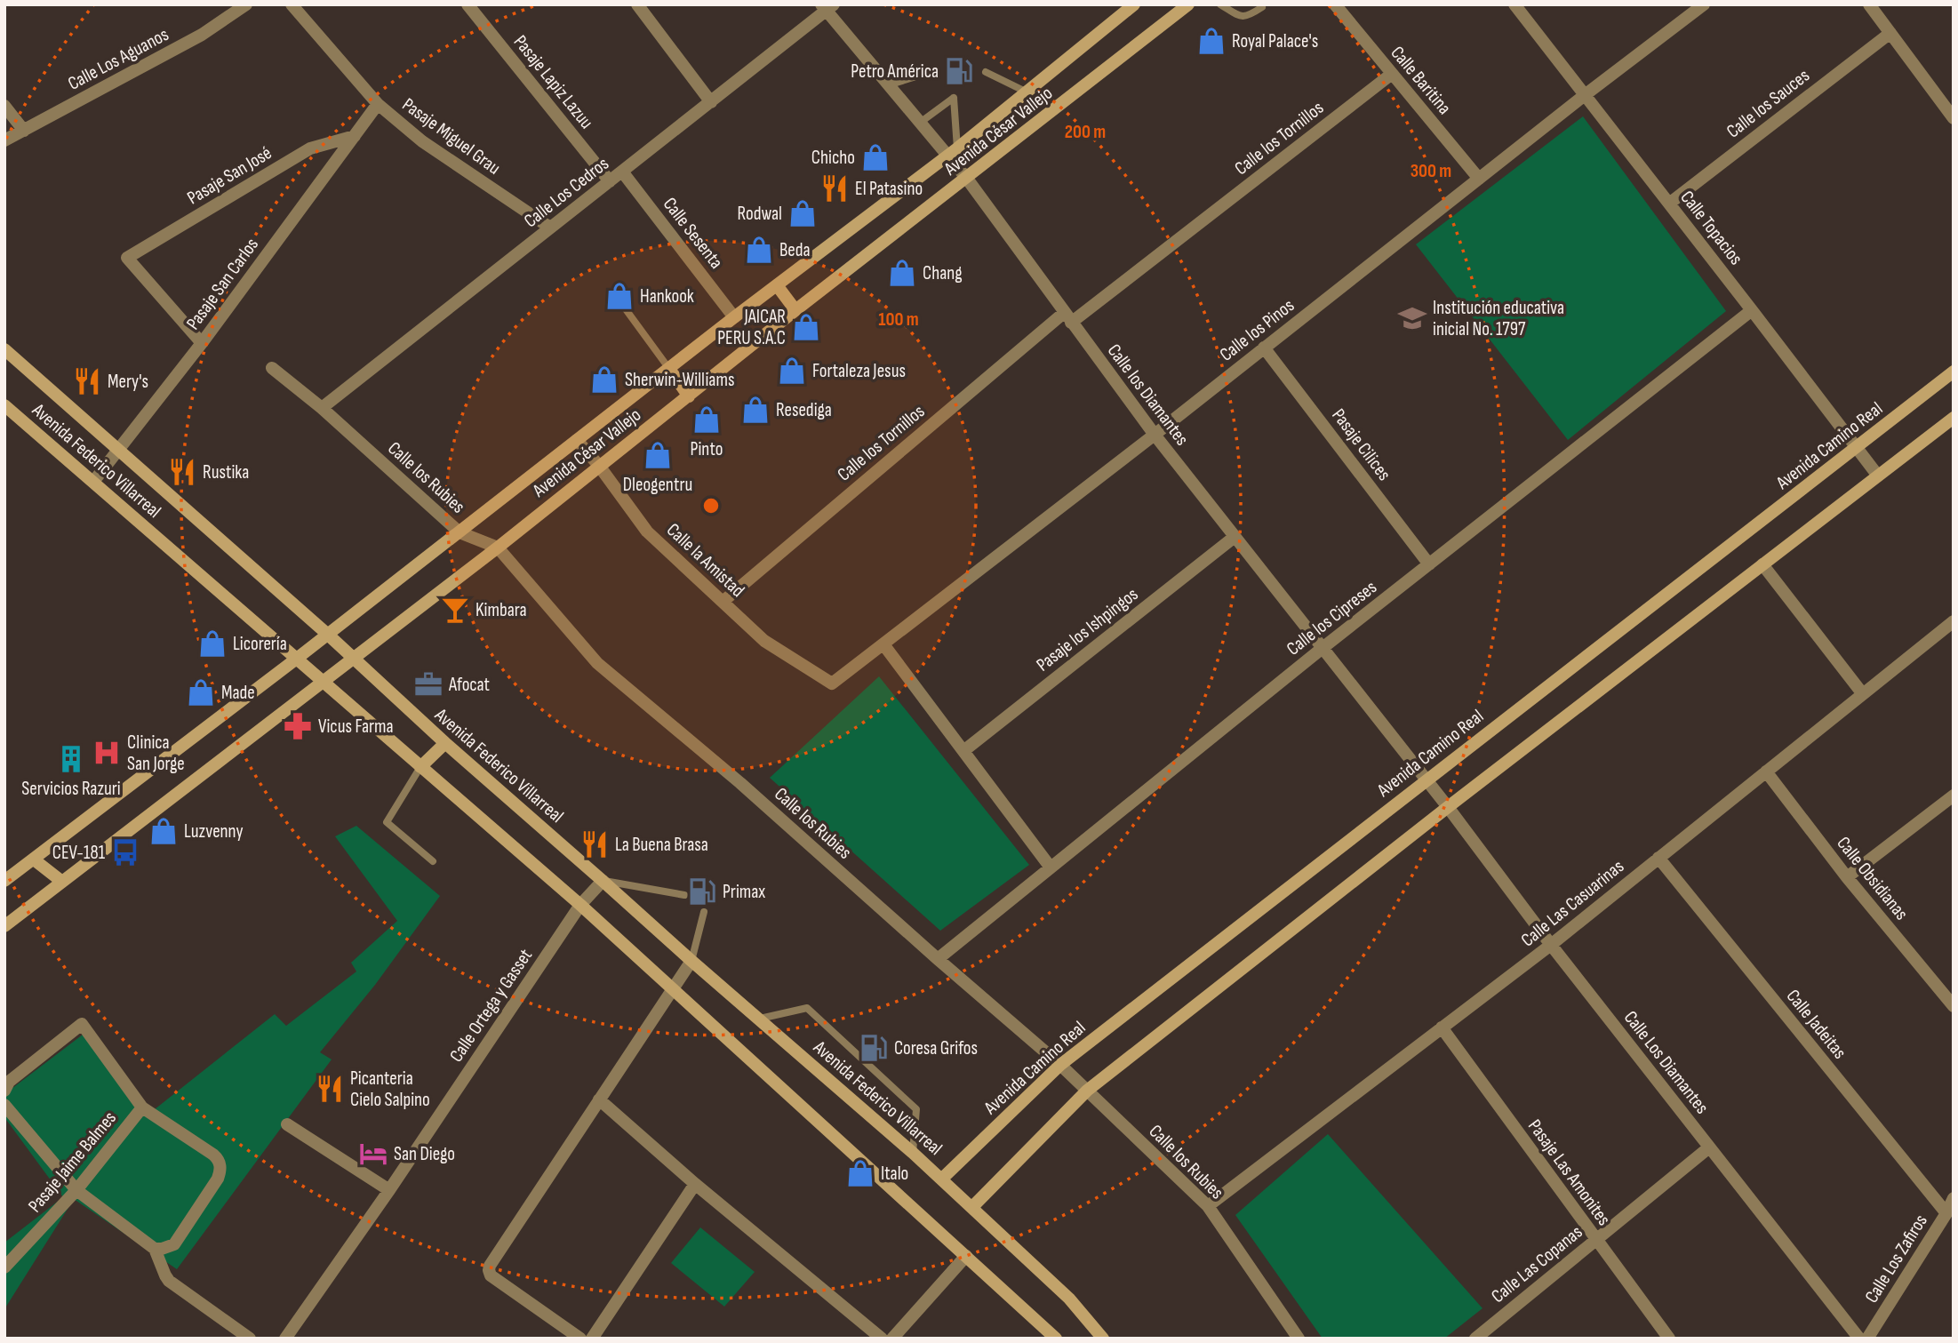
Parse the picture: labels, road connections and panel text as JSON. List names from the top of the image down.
{
  "streets": {
    "main road": ["Avenida César Vallejo", "Avenida Camino Real", "Avenida Federico Villarreal"],
    "street": [
      "Calle Los Aguanos",
      "Calle Baritina",
      "Pasaje Lapiz Lazuu",
      "Calle los Sauces",
      "Pasaje Miguel Grau",
      "Calle los Tornillos",
      "Pasaje San José",
      "Calle Los Cedros",
      "Calle Topacios",
      "Calle Sesenta",
      "Pasaje San Carlos",
      "Calle los Pinos",
      "Calle los Diamantes",
      "Pasaje Cilices",
      "Calle los Rubies",
      "Calle la Amistad",
      "Calle los Cipreses",
      "Pasaje los Ishpingos",
      "Calle Obsidianas",
      "Calle Las Casuarinas",
      "Calle Ortega y Gasset",
      "Calle Jadeitas",
      "Calle Los Diamantes",
      "Pasaje Jaime Balmes",
      "Pasaje Las Amonites",
      "Calle Los Zafiros",
      "Calle Las Copanas"
    ]
  },
  "crossings": [
    ["Calle Baritina", "Calle los Tornillos"],
    ["Calle Baritina", "Calle los Pinos"],
    ["Pasaje Lapiz Lazuu", "Calle Los Cedros"],
    ["Calle los Sauces", "Calle Topacios"],
    ["Avenida César Vallejo", "Calle Sesenta"],
    ["Avenida César Vallejo", "Calle los Diamantes"],
    ["Avenida César Vallejo", "Avenida Federico Villarreal"],
    ["Avenida César Vallejo", "Calle los Rubies"],
    ["Avenida César Vallejo", "Calle la Amistad"],
    ["Pasaje Miguel Grau", "Calle Los Cedros"],
    ["Pasaje Miguel Grau", "Pasaje San Carlos"],
    ["Calle los Tornillos", "Calle los Diamantes"],
    ["Calle los Tornillos", "Calle la Amistad"],
    ["Pasaje San José", "Pasaje San Carlos"],
    ["Calle Los Cedros", "Calle Sesenta"],
    ["Calle Los Cedros", "Calle los Diamantes"],
    ["Calle Los Cedros", "Calle los Rubies"],
    ["Calle Topacios", "Calle los Pinos"],
    ["Calle Topacios", "Avenida Camino Real"],
    ["Calle Topacios", "Calle los Cipreses"],
    ["Pasaje San Carlos", "Avenida Federico Villarreal"],
    ["Calle los Pinos", "Calle los Diamantes"],
    ["Calle los Pinos", "Pasaje Cilices"],
    ["Calle los Pinos", "Calle la Amistad"],
    ["Calle los Diamantes", "Avenida Camino Real"],
    ["Calle los Diamantes", "Calle los Cipreses"],
    ["Calle los Diamantes", "Pasaje los Ishpingos"],
    ["Calle los Diamantes", "Calle Los Diamantes"],
    ["Pasaje Cilices", "Calle los Cipreses"],
    ["Avenida Camino Real", "Avenida Federico Villarreal"],
    ["Avenida Camino Real", "Calle los Rubies"],
    ["Avenida Federico Villarreal", "Calle Ortega y Gasset"],
    ["Calle los Rubies", "Calle los Cipreses"],
    ["Calle los Rubies", "Calle Las Casuarinas"],
    ["Calle Obsidianas", "Calle Las Casuarinas"],
    ["Calle Las Casuarinas", "Calle Jadeitas"],
    ["Calle Las Casuarinas", "Calle Los Diamantes"],
    ["Calle Las Casuarinas", "Pasaje Las Amonites"],
    ["Calle Jadeitas", "Calle Los Zafiros"],
    ["Calle Los Diamantes", "Calle Las Copanas"],
    ["Pasaje Las Amonites", "Calle Las Copanas"]
  ],
  "places": {
    "shop": [
      "Royal Palace's",
      "Chicho",
      "Rodwal",
      "Beda",
      "Chang",
      "Hankook",
      "JAICAR PERU S.A.C",
      "Fortaleza Jesus",
      "Sherwin-Williams",
      "Resediga",
      "Pinto",
      "Dleogentru",
      "Licorería",
      "Made",
      "Luzvenny",
      "Italo"
    ],
    "fuel station": ["Petro América", "Primax", "Coresa Grifos"],
    "restaurant": [
      "El Patasino",
      "Mery's",
      "Rustika",
      "La Buena Brasa",
      "Picanteria Cielo Salpino"
    ],
    "school or university": ["Institución educativa inicial No. 1797"],
    "bar": ["Kimbara"],
    "office": ["Afocat"],
    "pharmacy": ["Vicus Farma"],
    "hospital": ["Clinica San Jorge"],
    "building": ["Servicios Razuri"],
    "bus stop": ["CEV-181"],
    "hotel": ["San Diego"]
  },
  "rings": ["200 m", "300 m", "100 m"]
}
